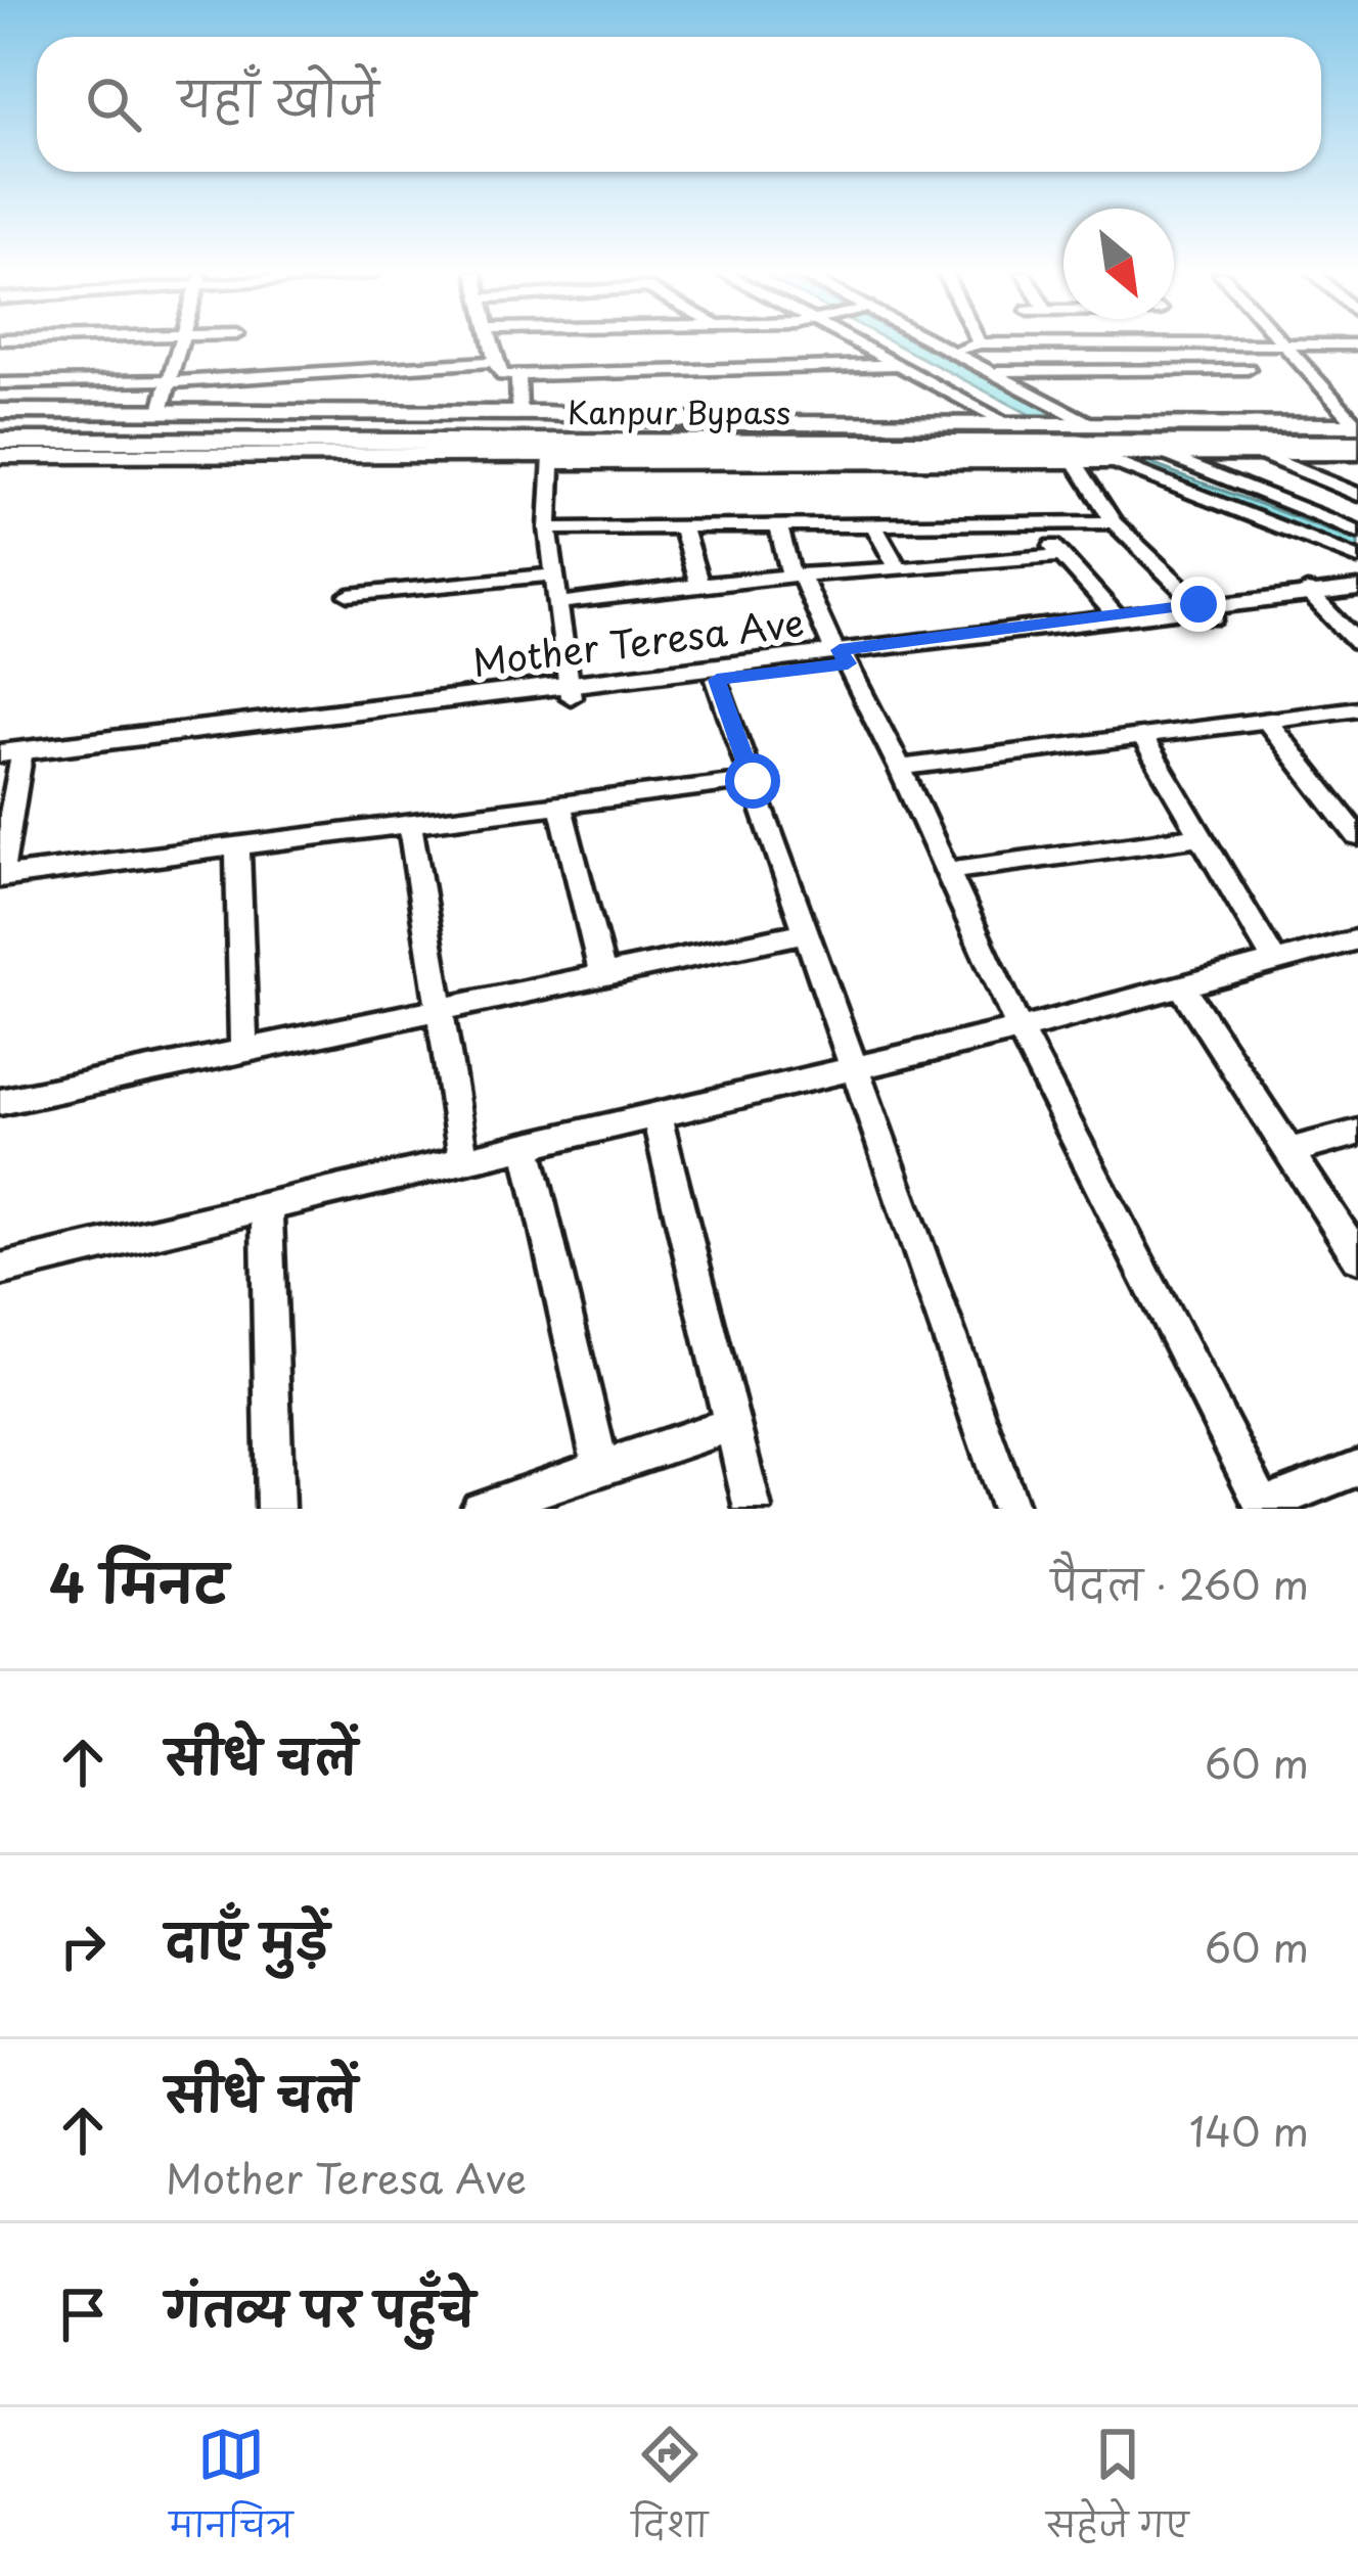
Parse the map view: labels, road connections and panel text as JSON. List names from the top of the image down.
{
  "streets": {
    "highway": ["Kanpur Bypass"],
    "street": ["Mother Teresa Ave"]
  },
  "north": "bottom right",
  "page": {
    "search": "यहाँ खोजें",
    "heading": ["4 मिनट", "पैदल · 260 m"],
    "list": [
      ["सीधे चलें", "60 m"],
      ["दाएँ मुड़ें", "60 m"],
      ["सीधे चलें", "Mother Teresa Ave", "140 m"],
      "गंतव्य पर पहुँचे"
    ],
    "nav": ["मानचित्र", "दिशा", "सहेजे गए"]
  }
}
